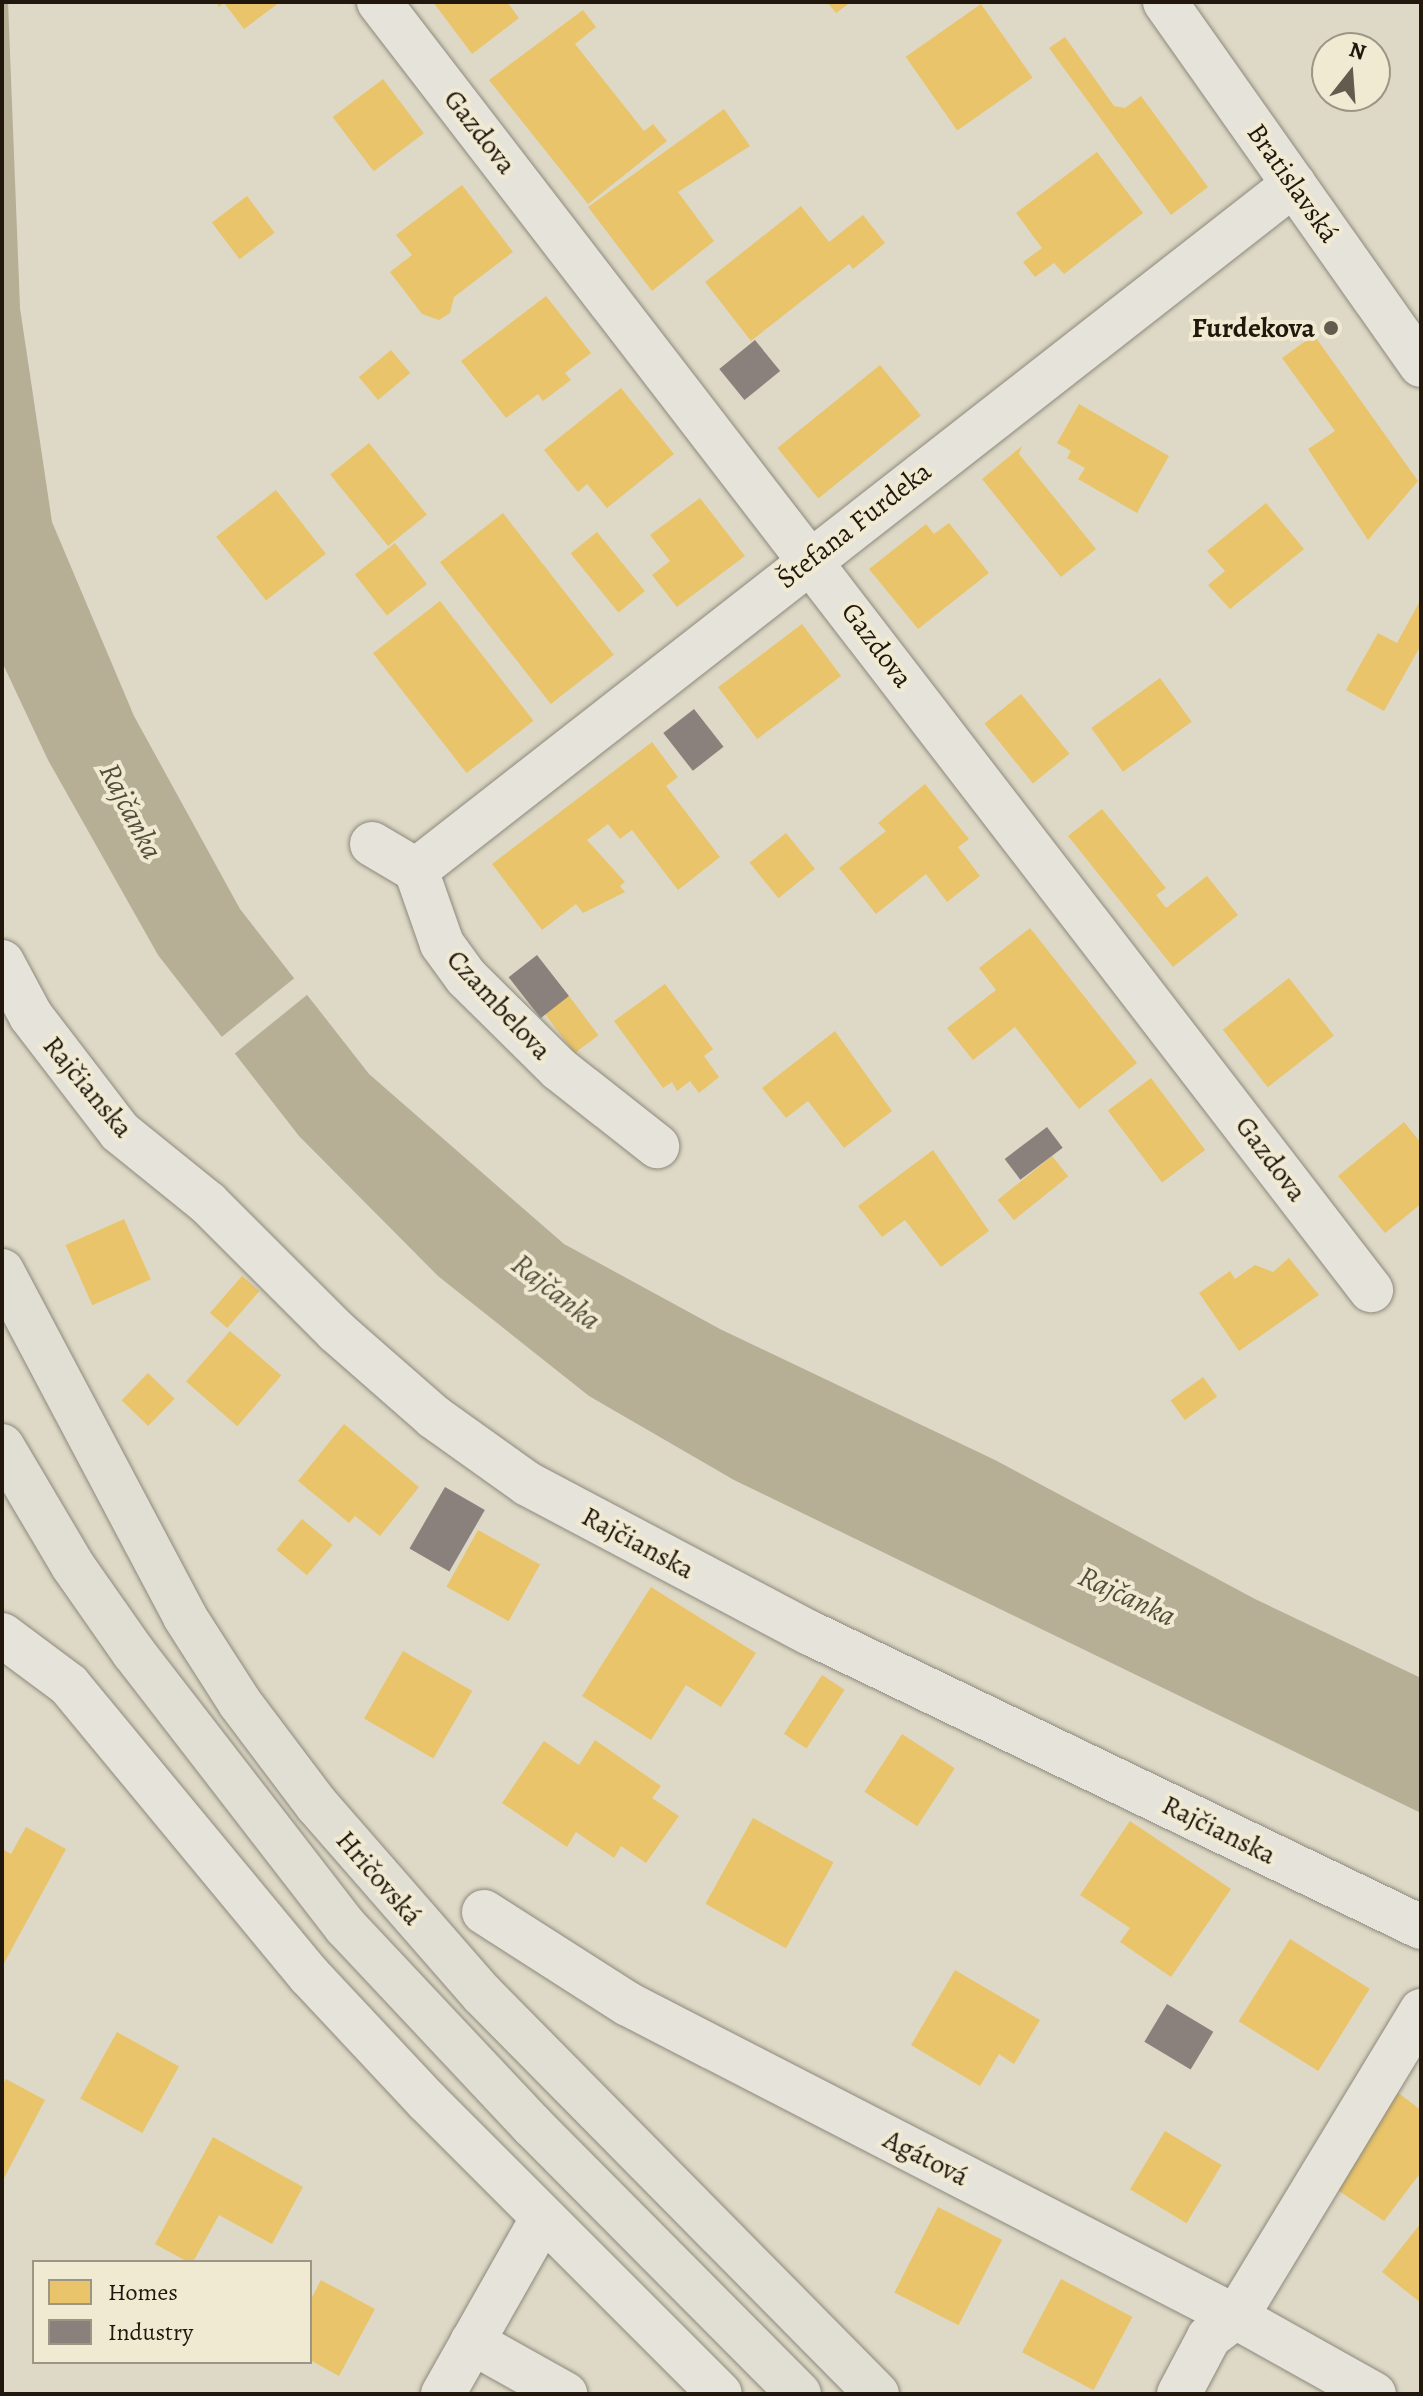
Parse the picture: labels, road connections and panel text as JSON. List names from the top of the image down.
{
  "streets": {
    "main road": ["Hričovská"],
    "street": [
      "Gazdova",
      "Bratislavská",
      "Štefana Furdeka",
      "Czambelova",
      "Rajčianska",
      "Agátová"
    ]
  },
  "crossings": [
    ["Gazdova", "Štefana Furdeka"],
    ["Bratislavská", "Štefana Furdeka"],
    ["Štefana Furdeka", "Czambelova"]
  ],
  "water": ["Rajčanka"],
  "places": ["Furdekova"],
  "legend": ["Homes", "Industry"],
  "north": "top"
}
